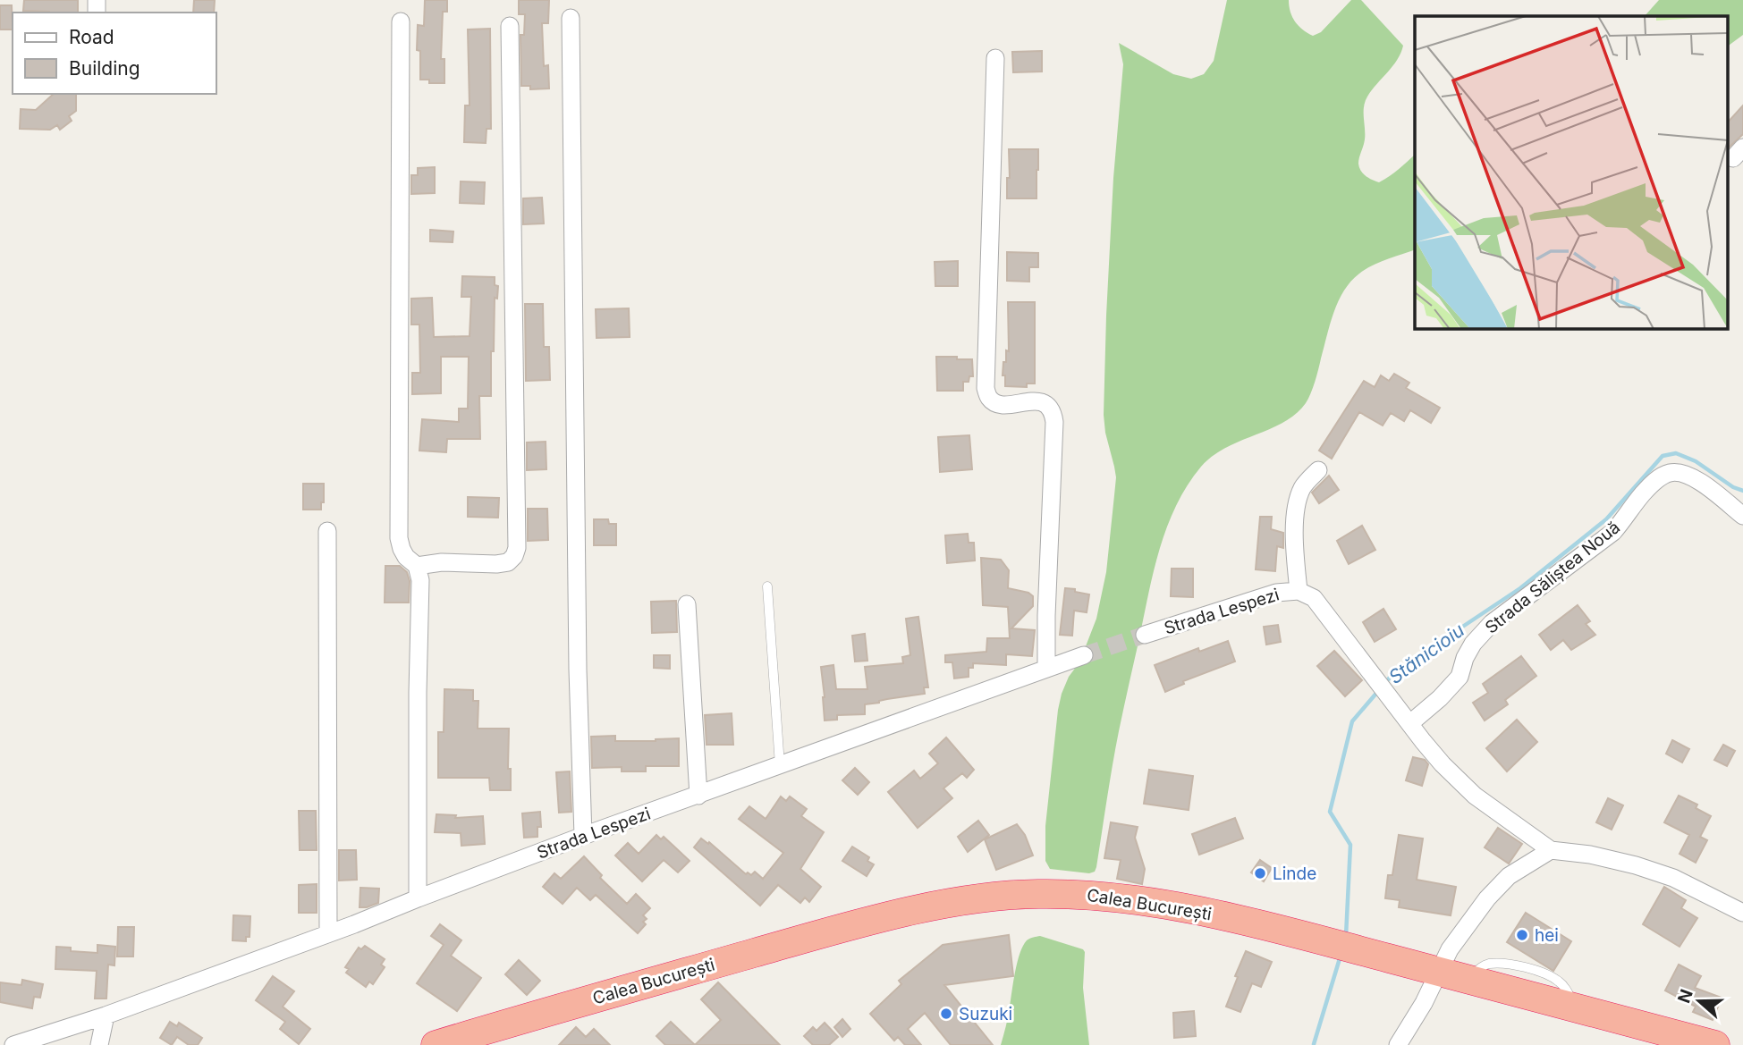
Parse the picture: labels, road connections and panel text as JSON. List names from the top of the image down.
{
  "streets": {
    "highway": ["Calea București"],
    "street": ["Strada Săliștea Nouă", "Strada Lespezi"]
  },
  "water": ["Stănicioiu"],
  "places": ["Linde", "hei", "Suzuki"],
  "legend": ["Road", "Building"],
  "north": "left"
}
